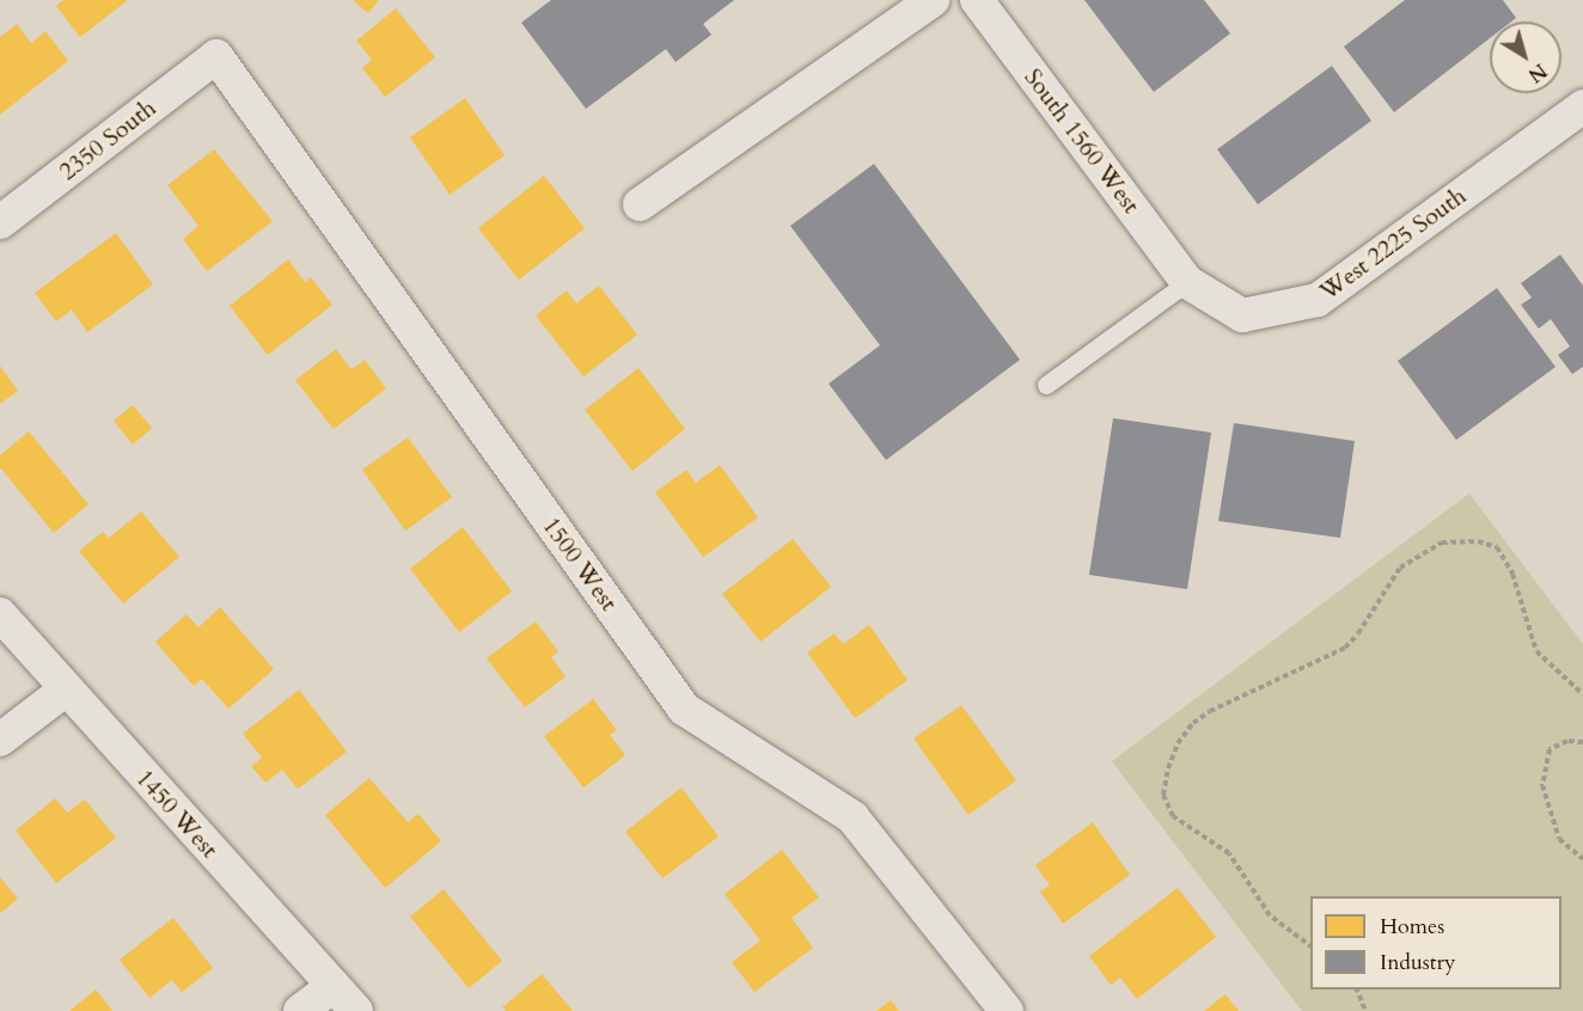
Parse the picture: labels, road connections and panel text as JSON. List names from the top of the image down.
{
  "streets": {
    "street": [
      "2350 South",
      "South 1560 West",
      "West 2225 South",
      "1500 West",
      "1450 West"
    ]
  },
  "crossings": [
    ["2350 South", "1500 West"],
    ["South 1560 West", "West 2225 South"]
  ],
  "legend": ["Homes", "Industry"],
  "north": "bottom right"
}
